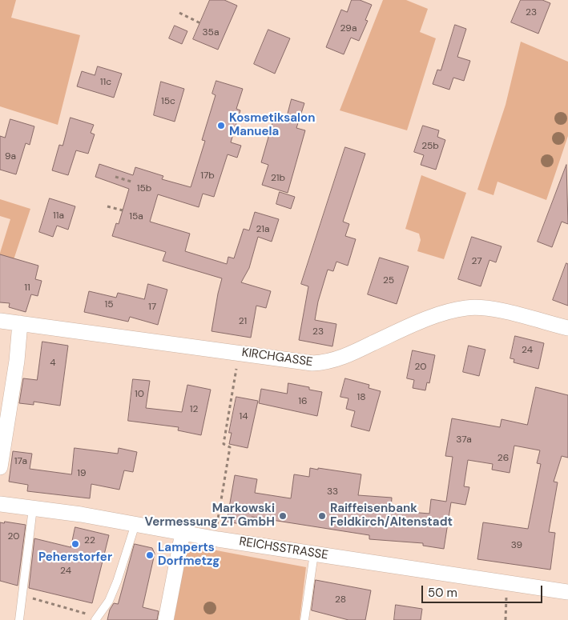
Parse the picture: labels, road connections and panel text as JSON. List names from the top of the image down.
{
  "streets": {
    "street": ["KIRCHGASSE", "REICHSSTRASSE"]
  },
  "places": [
    "Kosmetiksalon Manuela",
    "Markowski Vermessung ZT GmbH",
    "Raiffeisenbank Feldkirch/Altenstadt",
    "Peherstorfer",
    "Lamperts Dorfmetzg"
  ],
  "house_numbers": [
    "23",
    "29a",
    "35a",
    "11c",
    "15c",
    "25b",
    "9a",
    "17b",
    "21b",
    "15b",
    "11a",
    "15a",
    "21a",
    "27",
    "25",
    "11",
    "15",
    "17",
    "21",
    "23",
    "24",
    "4",
    "20",
    "10",
    "18",
    "16",
    "12",
    "14",
    "37a",
    "26",
    "17a",
    "19",
    "33",
    "20",
    "22",
    "39",
    "24",
    "28"
  ],
  "scale_bar": "50 m"
}
